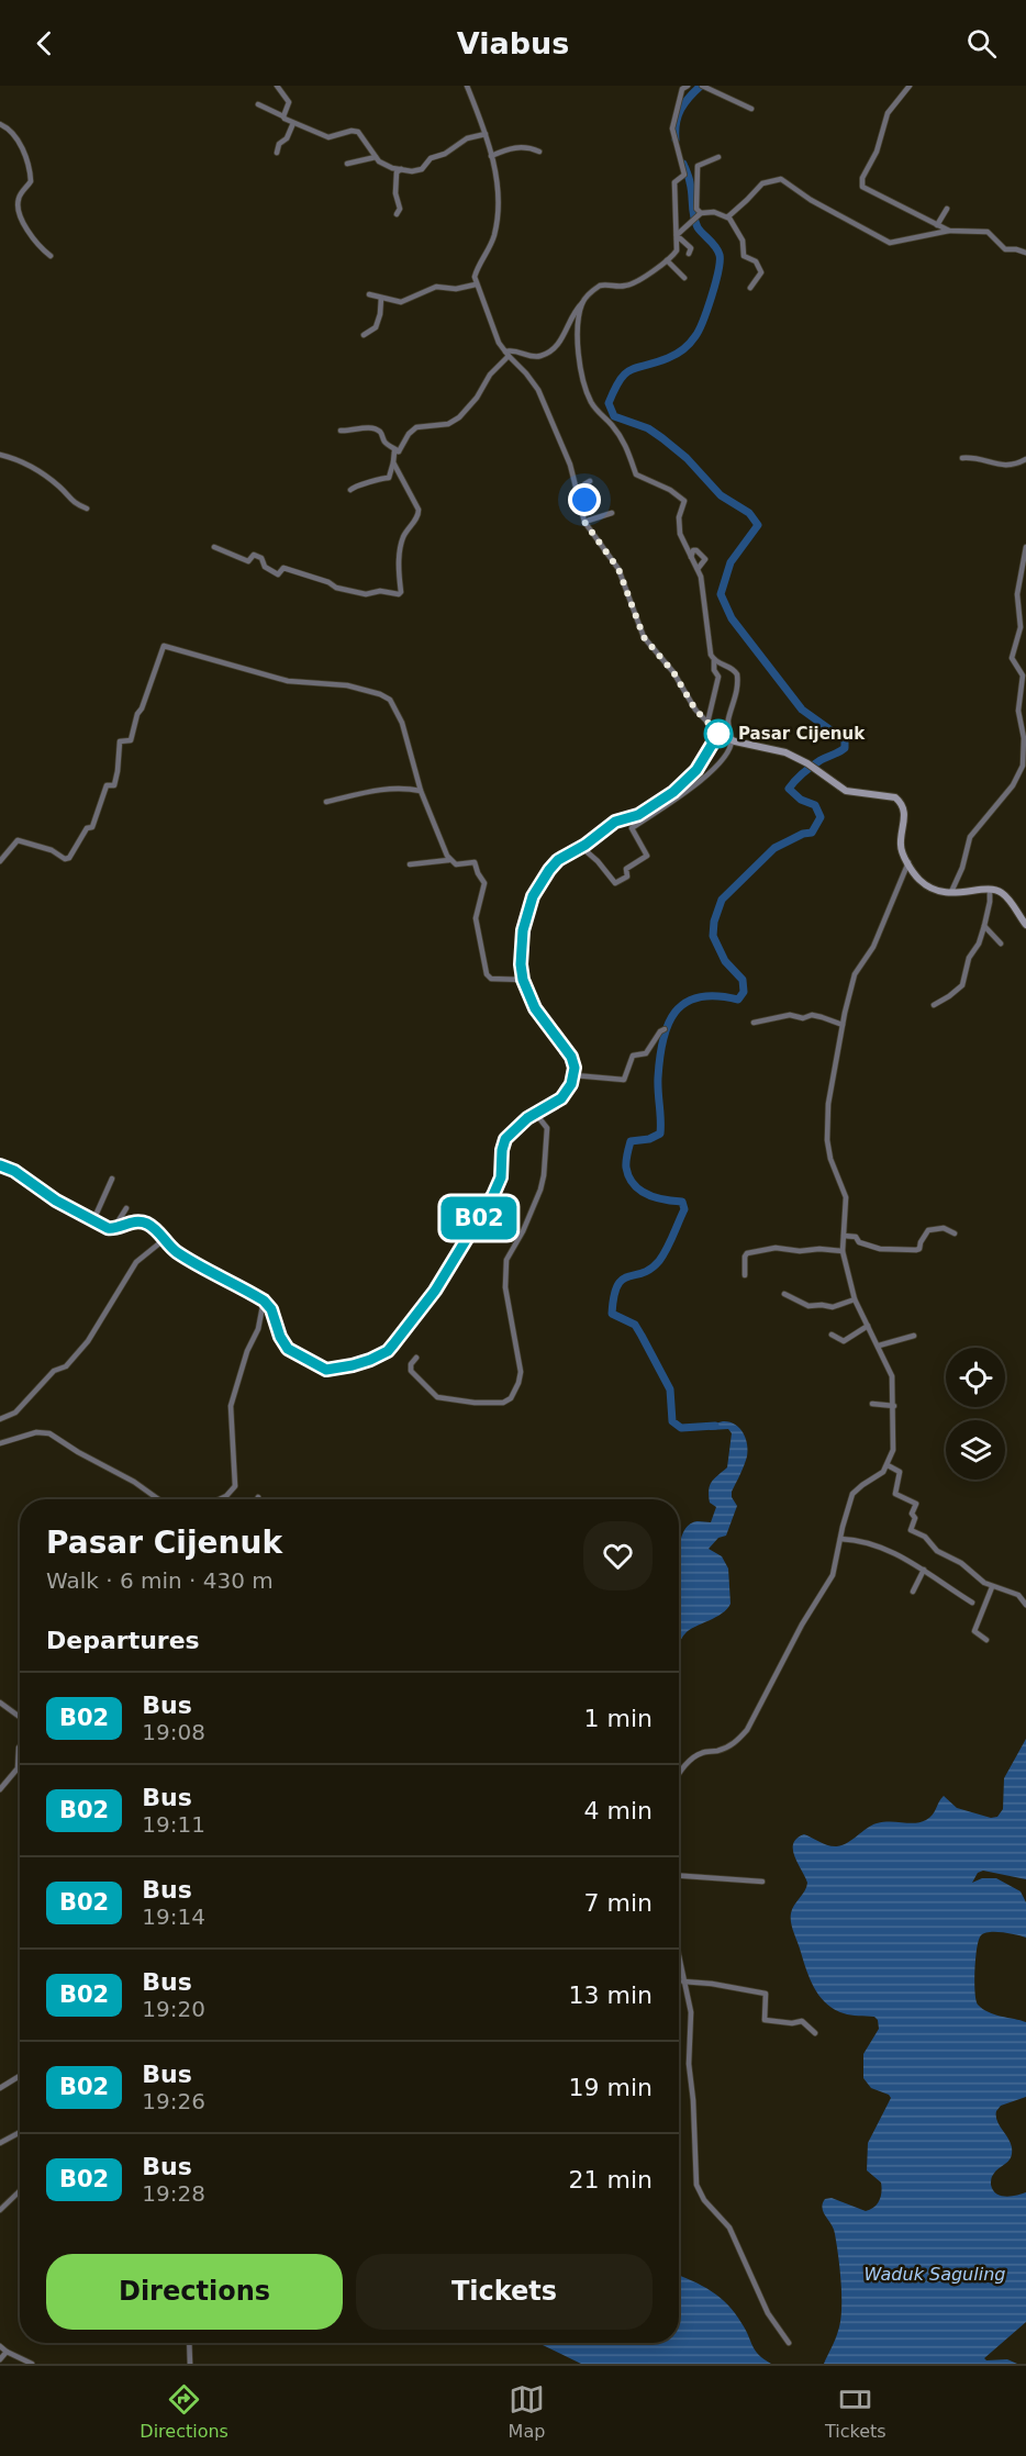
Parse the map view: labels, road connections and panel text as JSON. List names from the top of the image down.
{
  "water": ["Waduk Saguling"],
  "places": ["Pasar Cijenuk"],
  "lines": ["bus line B02"],
  "page": {
    "header": "Viabus",
    "on_map": "B02",
    "heading": [
      ["Pasar Cijenuk", "Walk · 6 min · 430 m"],
      "Departures"
    ],
    "list": [
      {
        "mark": "B02",
        "name": "Bus",
        "note": "19:08",
        "value": "1 min"
      },
      {
        "mark": "B02",
        "name": "Bus",
        "note": "19:11",
        "value": "4 min"
      },
      {
        "mark": "B02",
        "name": "Bus",
        "note": "19:14",
        "value": "7 min"
      },
      {
        "mark": "B02",
        "name": "Bus",
        "note": "19:20",
        "value": "13 min"
      },
      {
        "mark": "B02",
        "name": "Bus",
        "note": "19:26",
        "value": "19 min"
      },
      {
        "mark": "B02",
        "name": "Bus",
        "note": "19:28",
        "value": "21 min"
      }
    ],
    "buttons": ["Directions", "Tickets"],
    "tabs": ["Directions", "Map", "Tickets"]
  }
}
